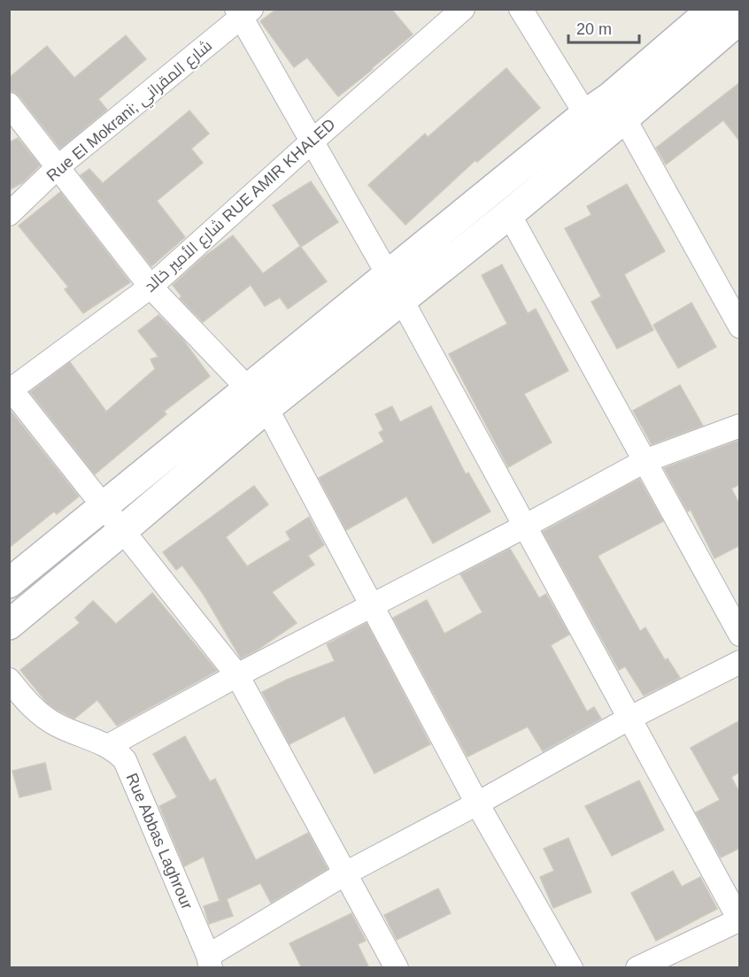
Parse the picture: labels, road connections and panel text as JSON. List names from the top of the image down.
{
  "streets": {
    "street": ["Rue El Mokrani; شارع المقراني", "شارع الأمير خالد RUE AMIR KHALED", "Rue Abbas Laghrour"]
  },
  "scale_bar": "20 m"
}
